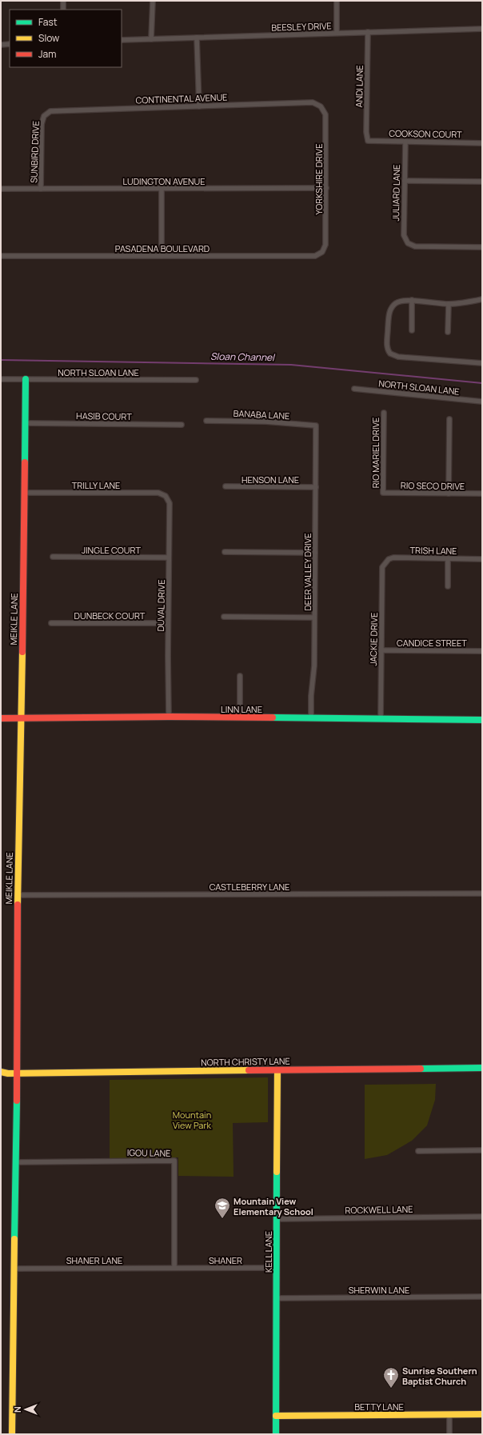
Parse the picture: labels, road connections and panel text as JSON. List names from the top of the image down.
{
  "streets": {
    "street": [
      "BEESLEY DRIVE",
      "ANDI LANE",
      "CONTINENTAL AVENUE",
      "COOKSON COURT",
      "SUNBIRD DRIVE",
      "YORKSHIRE DRIVE",
      "LUDINGTON AVENUE",
      "JULIARD LANE",
      "PASADENA BOULEVARD",
      "NORTH SLOAN LANE",
      "BANABA LANE",
      "HASIB COURT",
      "RIO MARIEL DRIVE",
      "HENSON LANE",
      "TRILLY LANE",
      "RIO SECO DRIVE",
      "JINGLE COURT",
      "TRISH LANE",
      "DEER VALLEY DRIVE",
      "DUVAL DRIVE",
      "DUNBECK COURT",
      "MEIKLE LANE",
      "JACKIE DRIVE",
      "CANDICE STREET",
      "LINN LANE",
      "CASTLEBERRY LANE",
      "NORTH CHRISTY LANE",
      "IGOU LANE",
      "ROCKWELL LANE",
      "KELL LANE",
      "SHANER LANE",
      "SHANER",
      "SHERWIN LANE",
      "BETTY LANE"
    ]
  },
  "crossings": [
    ["BEESLEY DRIVE", "ANDI LANE"],
    ["ANDI LANE", "COOKSON COURT"],
    ["CONTINENTAL AVENUE", "SUNBIRD DRIVE"],
    ["CONTINENTAL AVENUE", "YORKSHIRE DRIVE"],
    ["COOKSON COURT", "JULIARD LANE"],
    ["SUNBIRD DRIVE", "LUDINGTON AVENUE"],
    ["YORKSHIRE DRIVE", "LUDINGTON AVENUE"],
    ["YORKSHIRE DRIVE", "PASADENA BOULEVARD"],
    ["NORTH SLOAN LANE", "MEIKLE LANE"],
    ["BANABA LANE", "DEER VALLEY DRIVE"],
    ["HASIB COURT", "MEIKLE LANE"],
    ["RIO MARIEL DRIVE", "RIO SECO DRIVE"],
    ["HENSON LANE", "DEER VALLEY DRIVE"],
    ["TRILLY LANE", "DUVAL DRIVE"],
    ["TRILLY LANE", "MEIKLE LANE"],
    ["JINGLE COURT", "DUVAL DRIVE"],
    ["TRISH LANE", "JACKIE DRIVE"],
    ["DEER VALLEY DRIVE", "LINN LANE"],
    ["DUVAL DRIVE", "DUNBECK COURT"],
    ["DUVAL DRIVE", "LINN LANE"],
    ["MEIKLE LANE", "LINN LANE"],
    ["MEIKLE LANE", "CASTLEBERRY LANE"],
    ["MEIKLE LANE", "NORTH CHRISTY LANE"],
    ["MEIKLE LANE", "IGOU LANE"],
    ["MEIKLE LANE", "SHANER LANE"],
    ["JACKIE DRIVE", "CANDICE STREET"],
    ["JACKIE DRIVE", "LINN LANE"],
    ["NORTH CHRISTY LANE", "KELL LANE"],
    ["IGOU LANE", "SHANER LANE"],
    ["IGOU LANE", "SHANER"],
    ["ROCKWELL LANE", "KELL LANE"],
    ["KELL LANE", "SHANER"],
    ["KELL LANE", "SHERWIN LANE"],
    ["KELL LANE", "BETTY LANE"],
    ["SHANER LANE", "SHANER"]
  ],
  "water": ["Sloan Channel"],
  "parks": ["Mountain View Park"],
  "places": {
    "school or university": ["Mountain View Elementary School"],
    "church": ["Sunrise Southern Baptist Church"]
  },
  "legend": ["Fast", "Slow", "Jam"],
  "north": "left"
}
